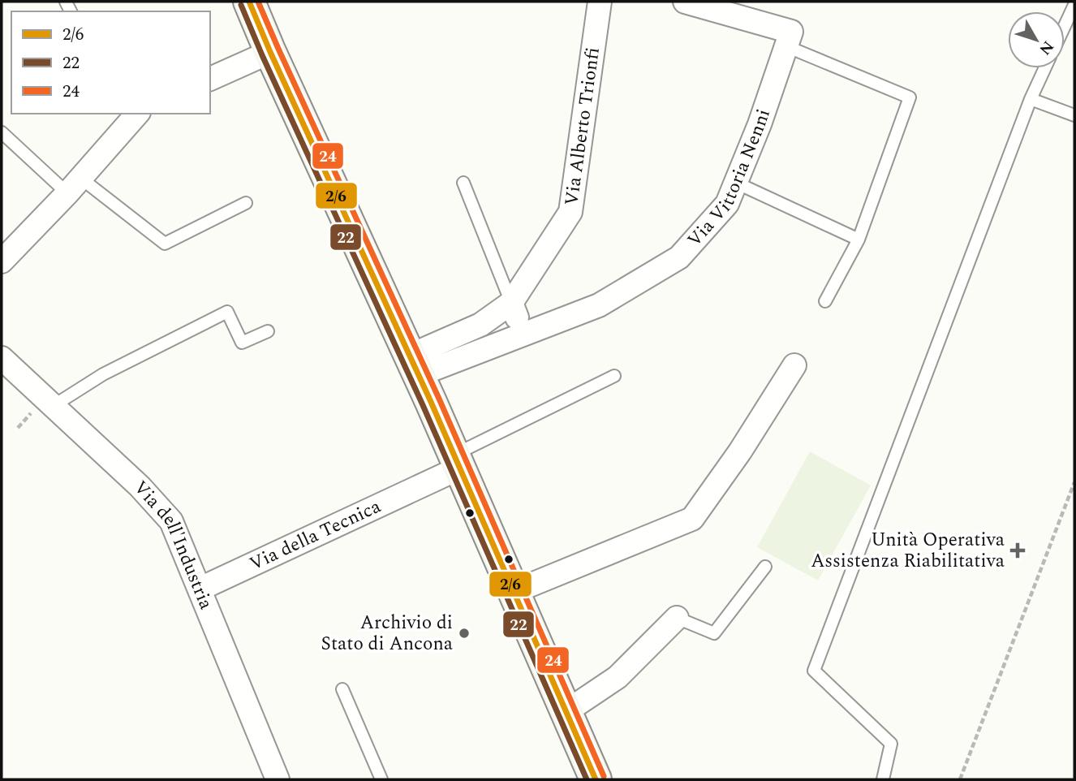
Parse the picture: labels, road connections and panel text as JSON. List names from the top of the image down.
{
  "streets": {
    "street": [
      "Via Alberto Trionfi",
      "Via Vittoria Nenni",
      "Via della Tecnica",
      "Via dell'Industria"
    ]
  },
  "crossings": [
    ["Via della Tecnica", "Via dell'Industria"]
  ],
  "places": {
    "health": ["Unità Operativa Assistenza Riabilitativa"],
    "other": ["Archivio di Stato di Ancona"]
  },
  "lines": ["transit line 2/6", "transit line 24", "transit line 22"],
  "legend": ["2/6", "22", "24"],
  "north": "bottom right"
}
